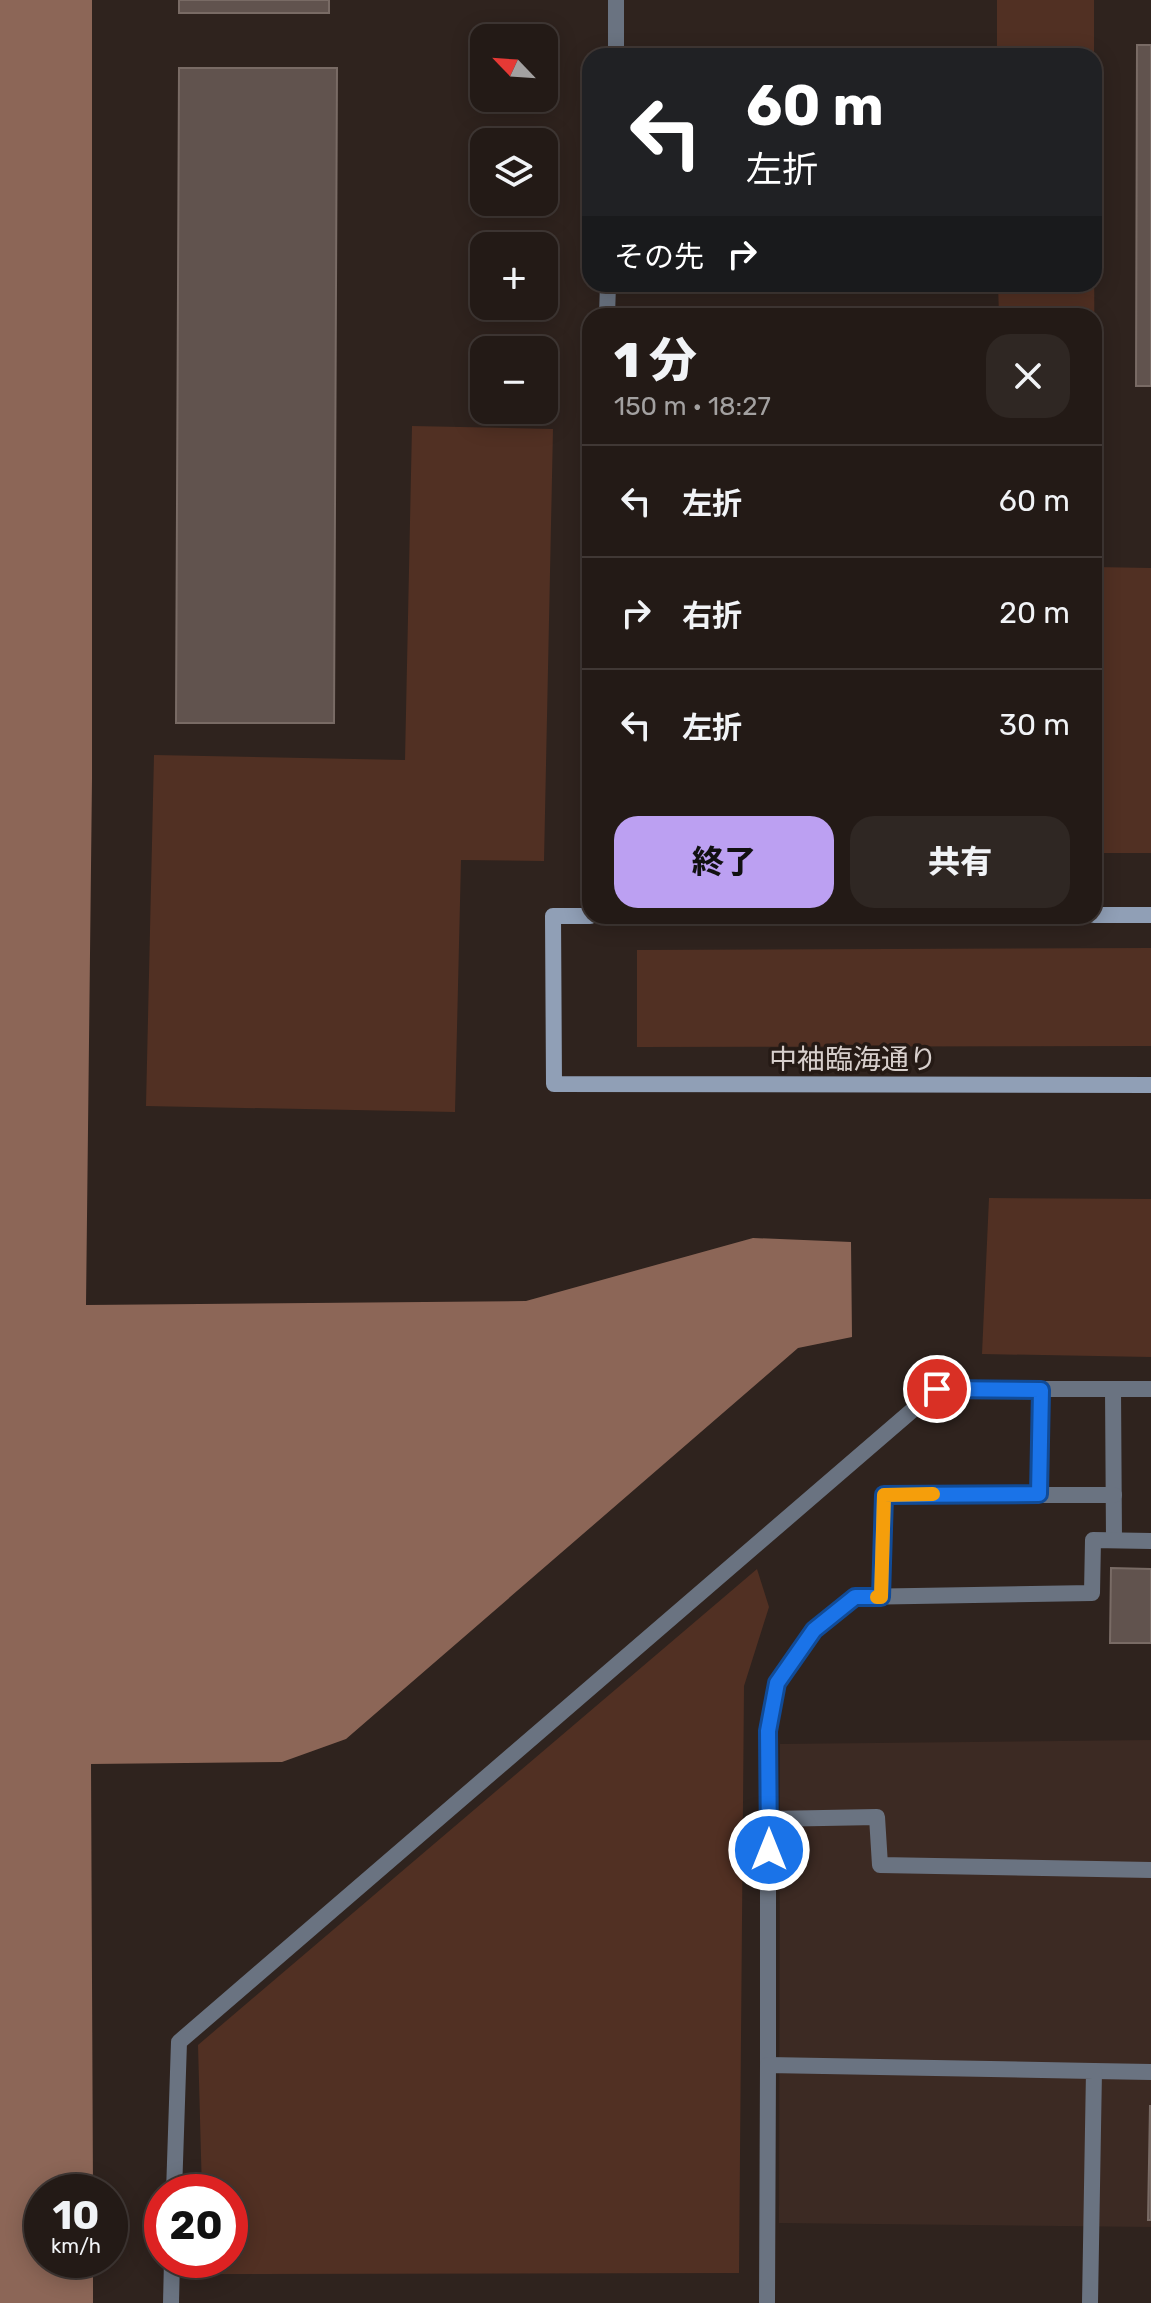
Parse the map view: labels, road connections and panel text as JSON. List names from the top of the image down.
{
  "streets": {
    "street": ["中袖臨海通り"]
  },
  "north": "top left",
  "page": {
    "map_buttons": ["+", "−"],
    "turn": ["60 m", "左折"],
    "then": "その先",
    "heading": ["1 分", "150 m · 18:27"],
    "list": [
      {
        "name": "左折",
        "value": "60 m"
      },
      {
        "name": "右折",
        "value": "20 m"
      },
      {
        "name": "左折",
        "value": "30 m"
      }
    ],
    "buttons": ["終了", "共有"],
    "speed": "10 km/h",
    "limit": "20"
  }
}
